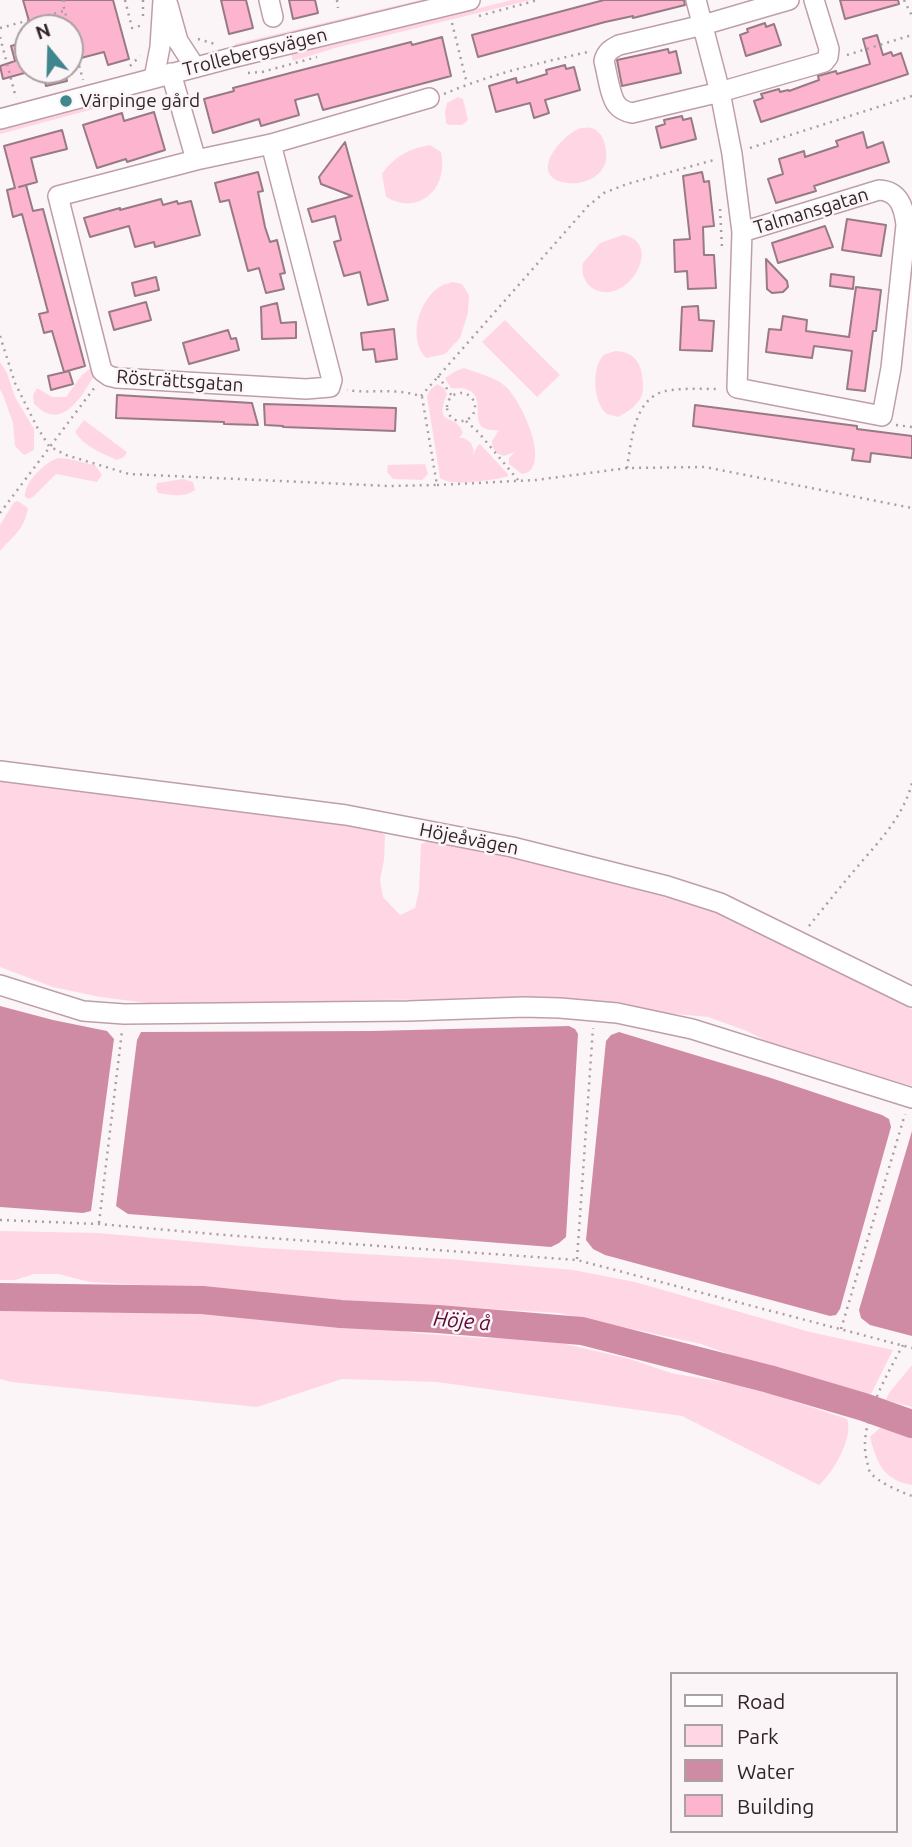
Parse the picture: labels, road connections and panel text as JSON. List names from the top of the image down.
{
  "streets": {
    "street": [
      "Trollebergsvägen",
      "Talmansgatan",
      "Rösträttsgatan",
      "Höjeåvägen"
    ]
  },
  "water": ["Höje å"],
  "places": ["Värpinge gård"],
  "legend": [
    "Road",
    "Park",
    "Water",
    "Building"
  ],
  "north": "top"
}
